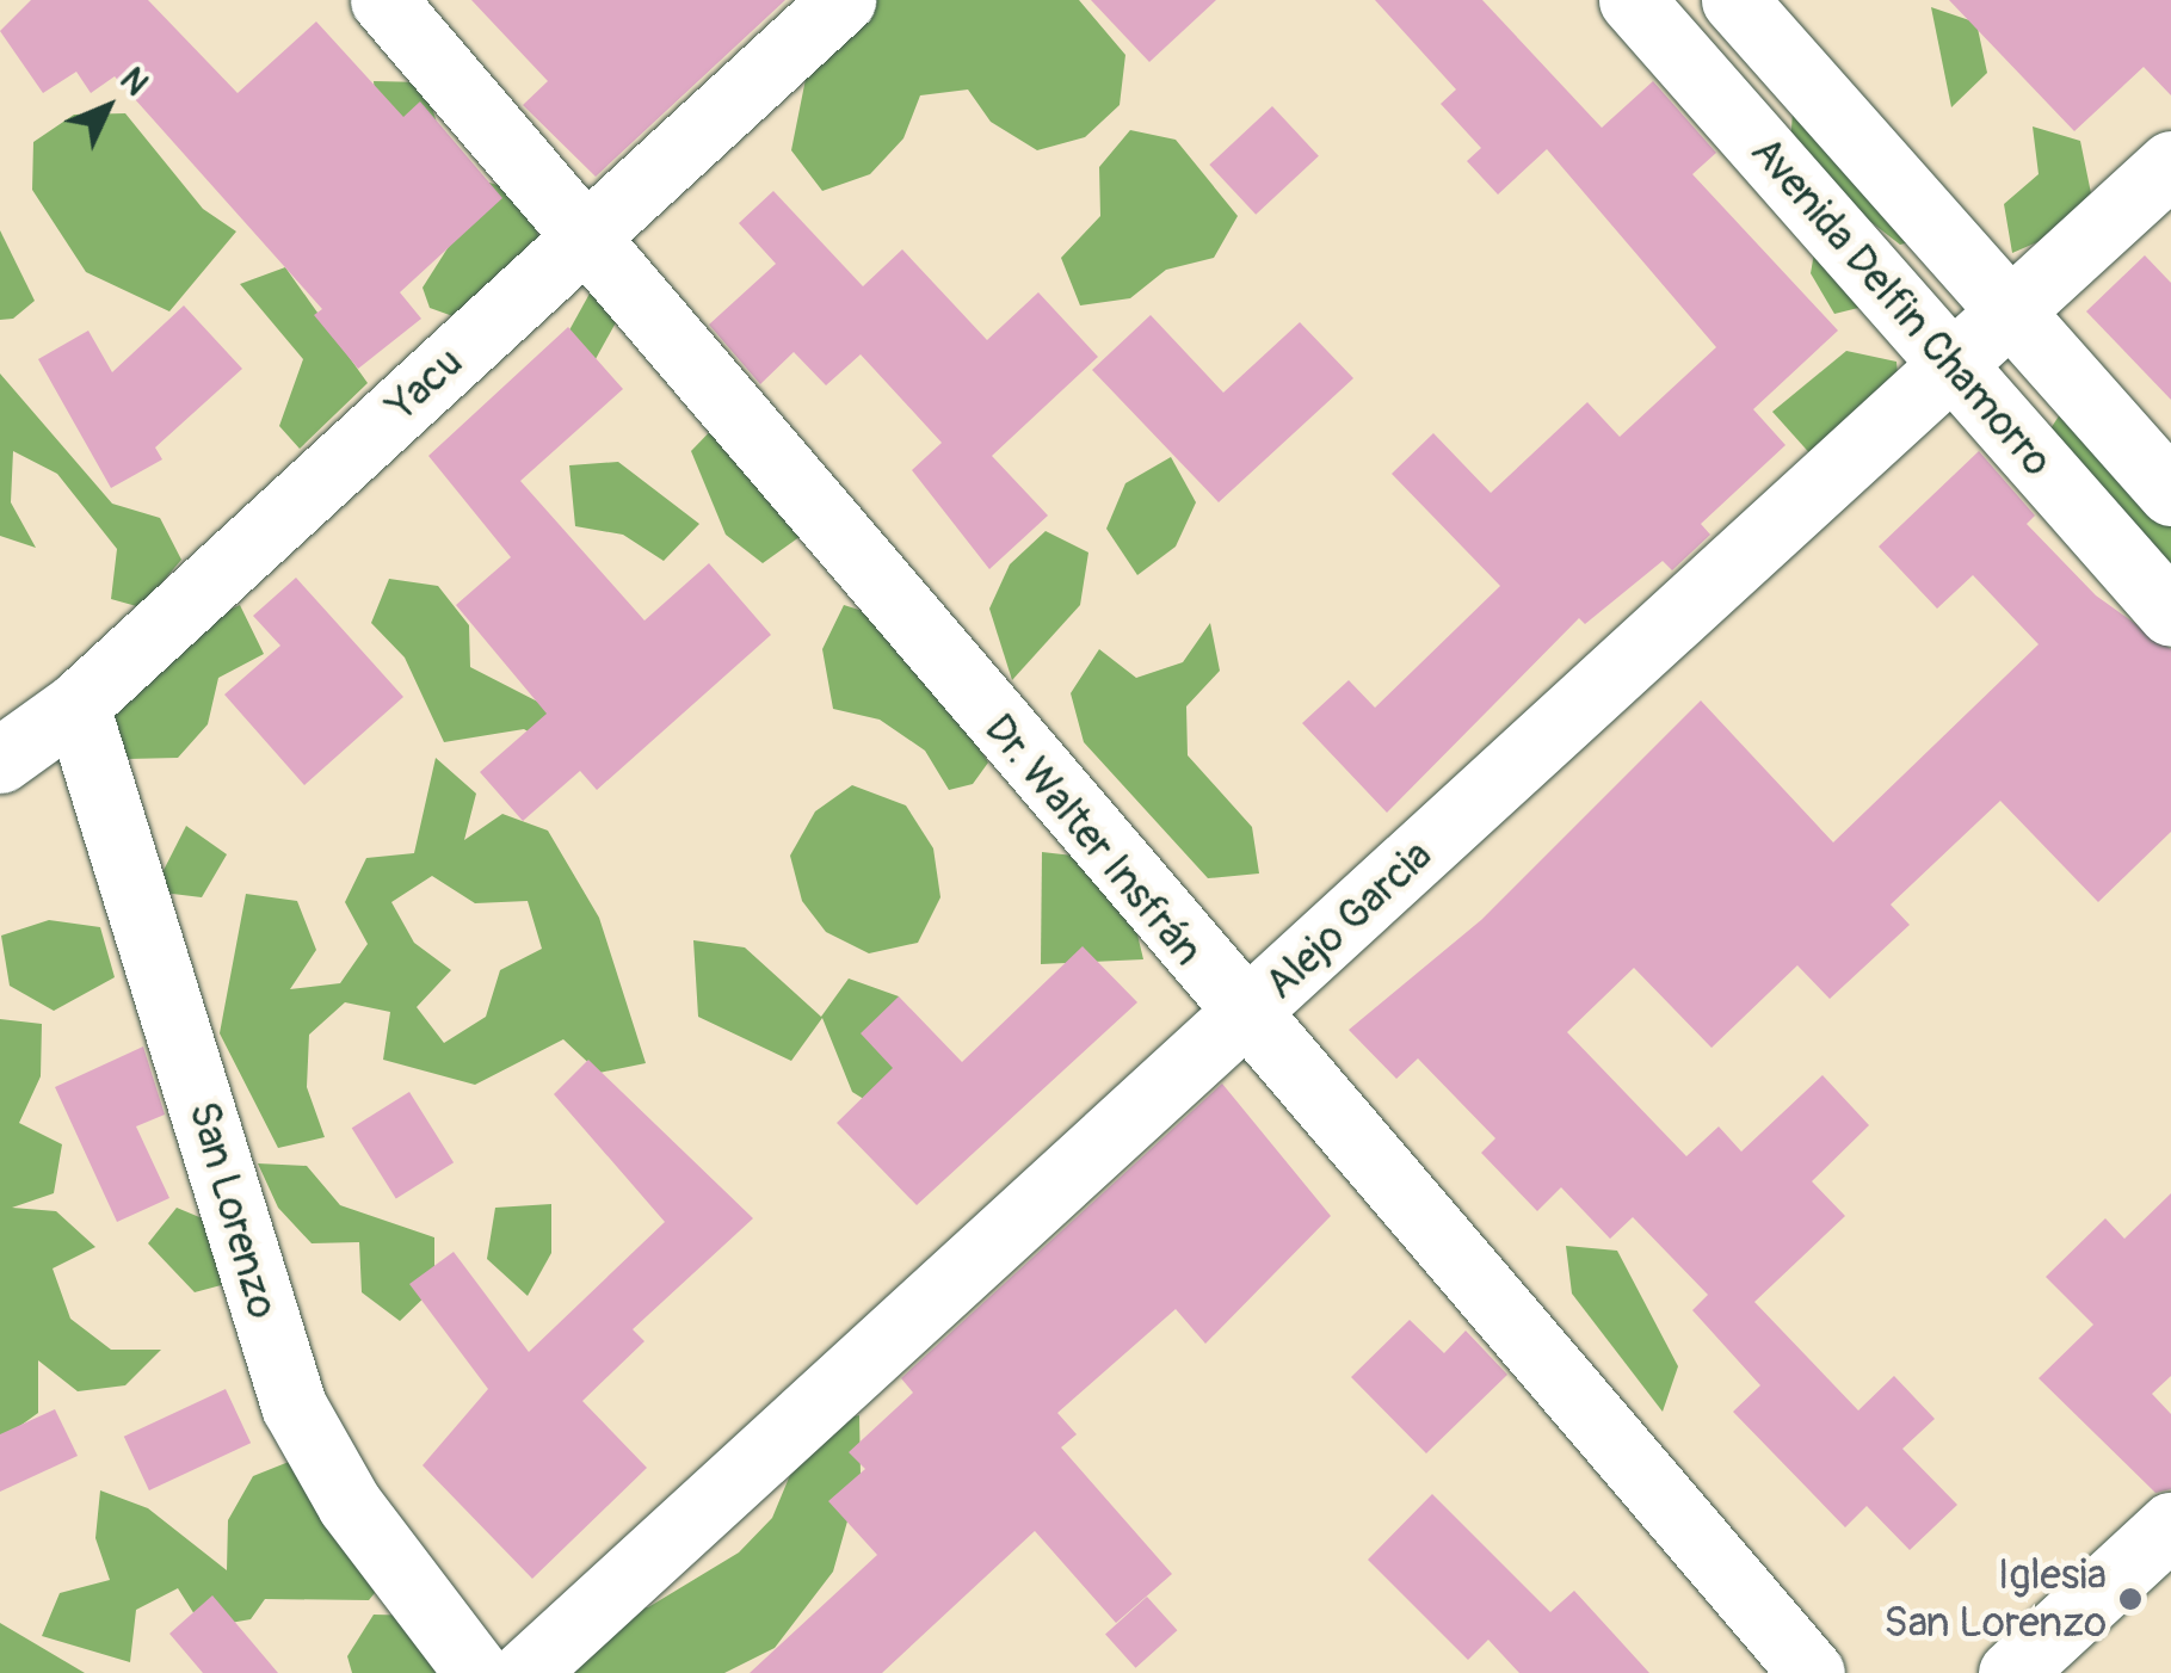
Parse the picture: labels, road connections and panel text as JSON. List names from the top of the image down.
{
  "streets": {
    "street": [
      "Avenida Delfin Chamorro",
      "Yacu",
      "Dr. Walter Insfrán",
      "Alejo Garcia",
      "San Lorenzo"
    ]
  },
  "crossings": [
    ["Avenida Delfin Chamorro", "Alejo Garcia"],
    ["Yacu", "Dr. Walter Insfrán"],
    ["Yacu", "San Lorenzo"],
    ["Dr. Walter Insfrán", "Alejo Garcia"]
  ],
  "places": ["Iglesia San Lorenzo"],
  "north": "top right"
}
